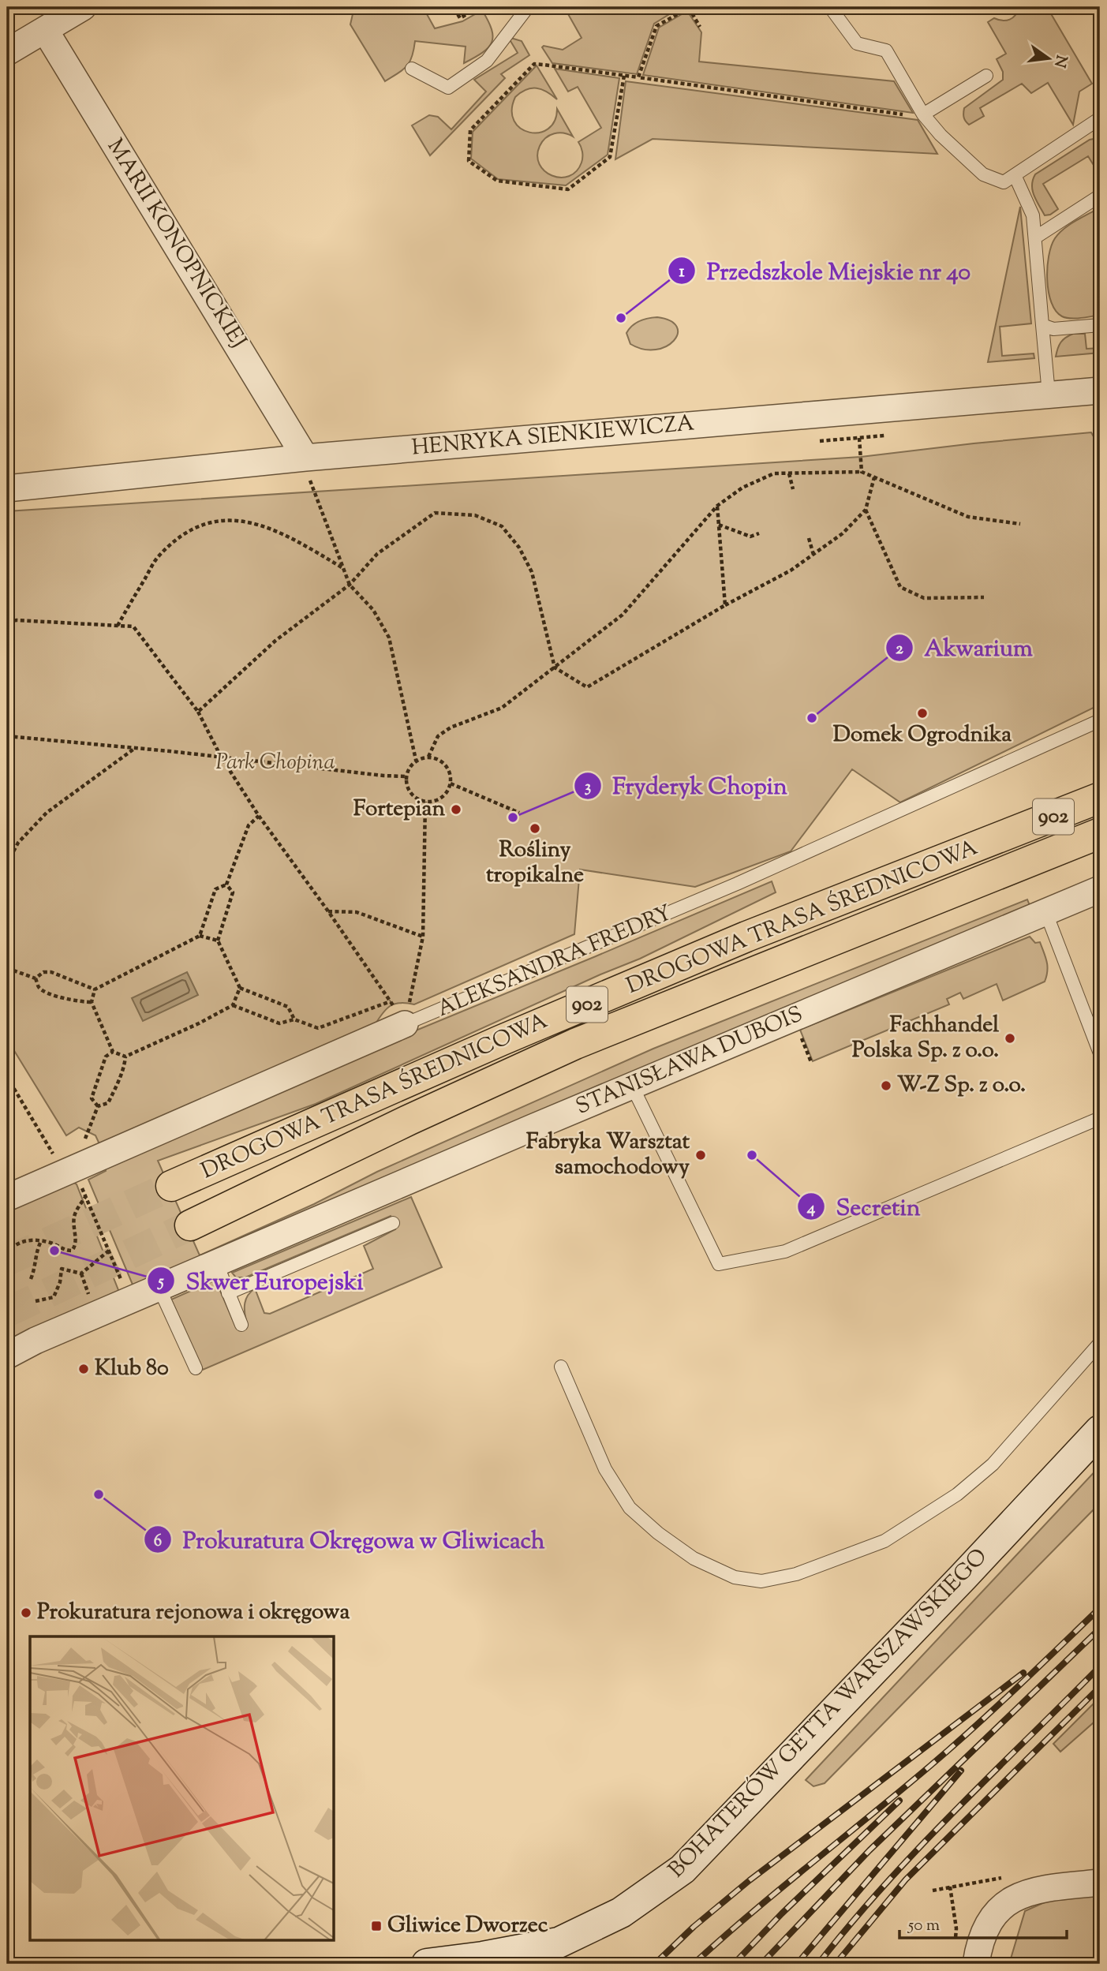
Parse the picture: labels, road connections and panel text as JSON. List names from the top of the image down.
{
  "streets": {
    "main road": ["902", "DROGOWA TRASA ŚREDNICOWA", "BOHATERÓW GETTA WARSZAWSKIEGO"],
    "street": [
      "MARII KONOPNICKIEJ",
      "HENRYKA SIENKIEWICZA",
      "ALEKSANDRA FREDRY",
      "STANISŁAWA DUBOIS"
    ]
  },
  "crossings": [
    ["MARII KONOPNICKIEJ", "HENRYKA SIENKIEWICZA"]
  ],
  "parks": ["Park Chopina"],
  "places": {
    "other": [
      "Przedszkole Miejskie nr 40",
      "Domek Ogrodnika",
      "Akwarium",
      "Fortepian",
      "Fryderyk Chopin",
      "Rośliny tropikalne",
      "Fachhandel Polska Sp. z o.o.",
      "W-Z Sp. z o.o.",
      "Fabryka Warsztat samochodowy",
      "Secretin",
      "Skwer Europejski",
      "Klub 80",
      "Prokuratura Okręgowa w Gliwicach",
      "Prokuratura rejonowa i okręgowa"
    ],
    "transit": ["Gliwice Dworzec"]
  },
  "scale_bar": "50 m",
  "north": "right"
}
